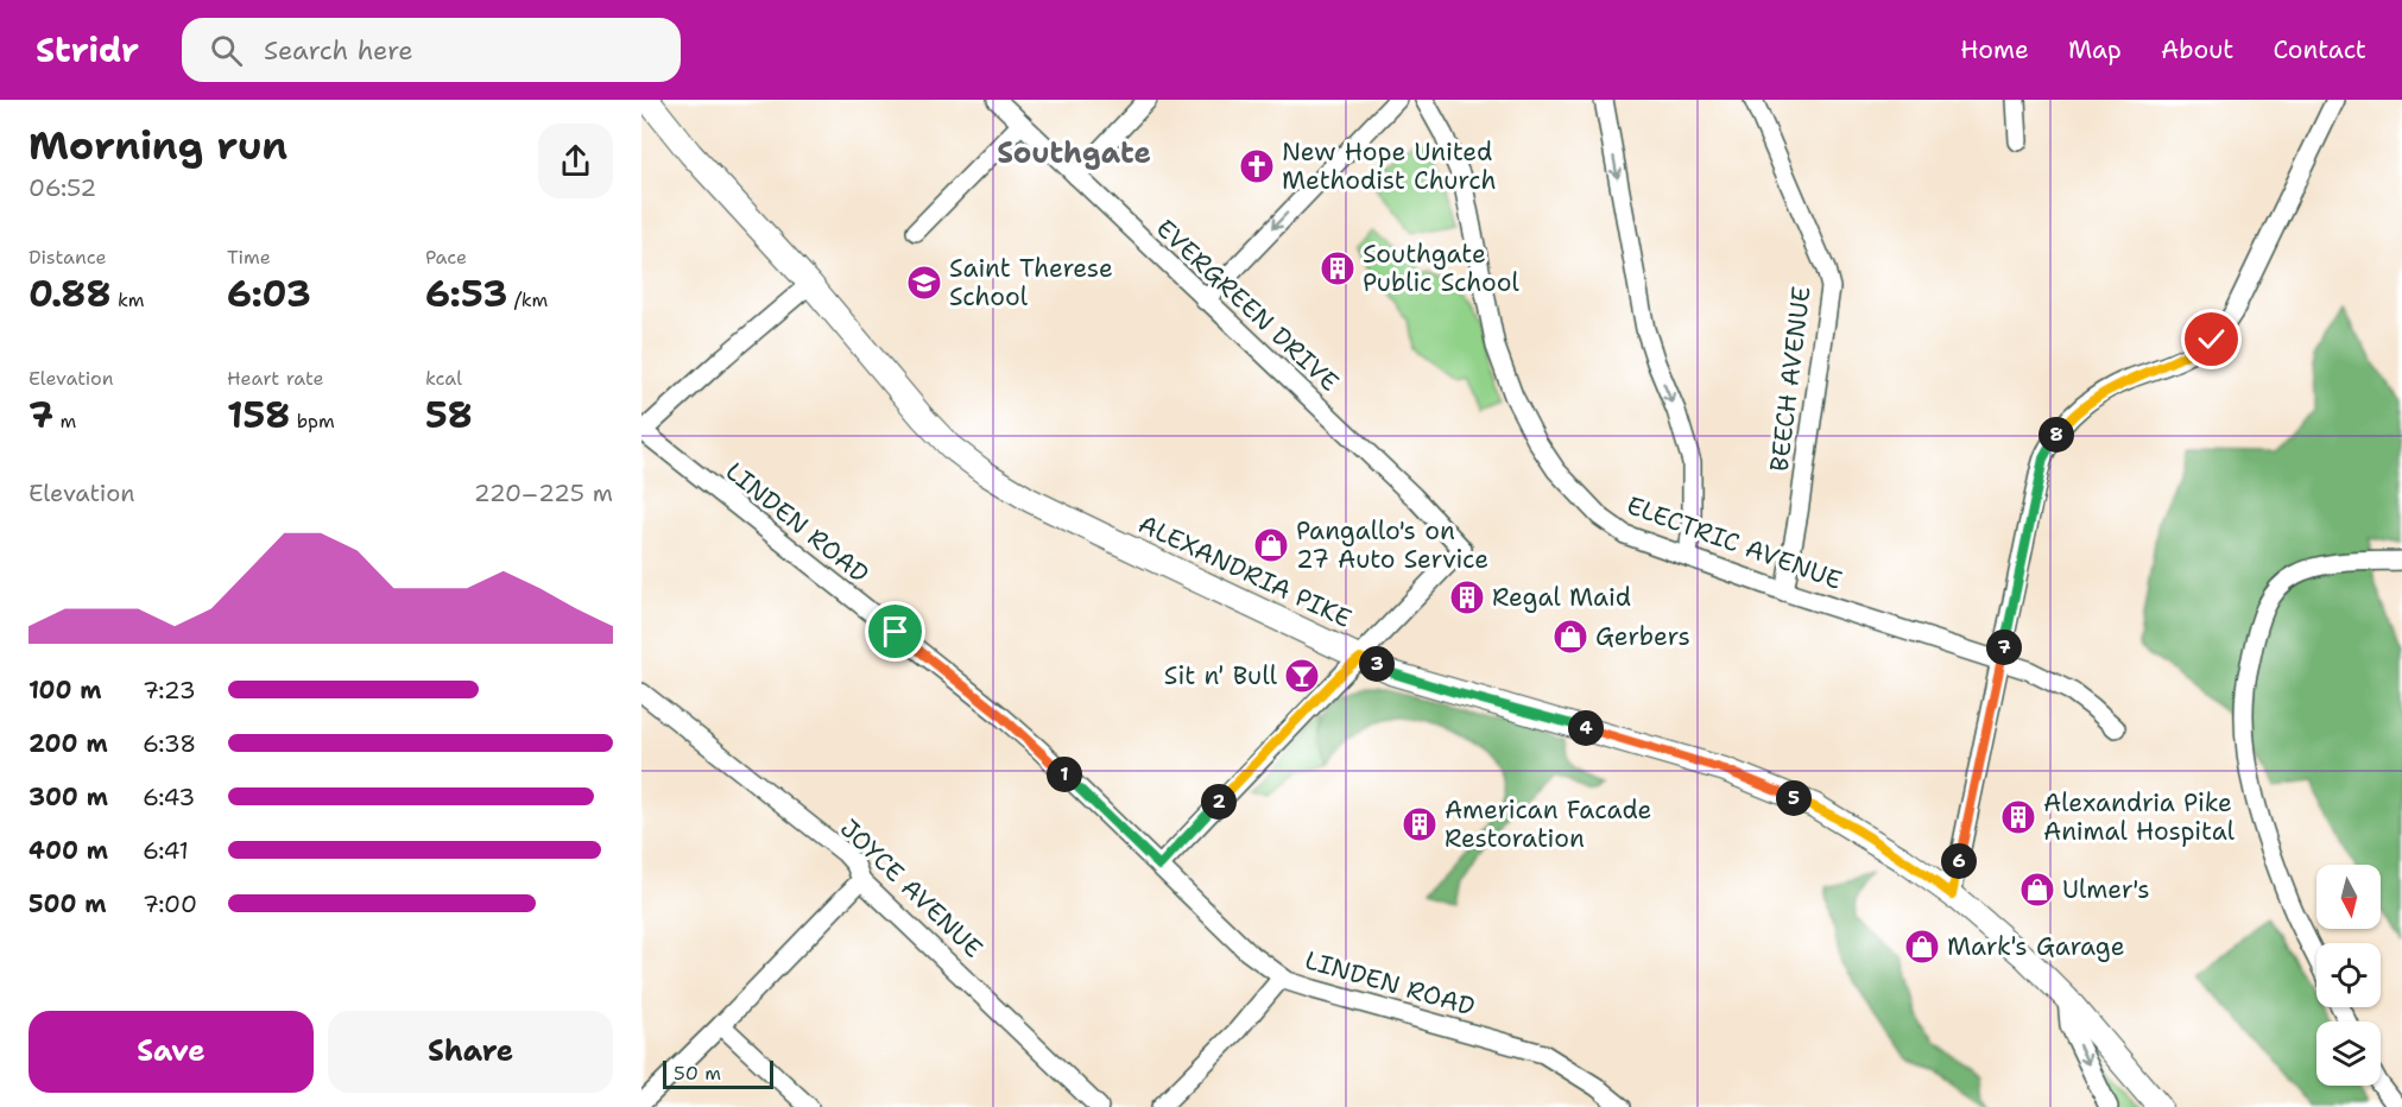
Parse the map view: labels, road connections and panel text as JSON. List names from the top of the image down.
{
  "streets": {
    "main road": ["ALEXANDRIA PIKE"],
    "street": [
      "EVERGREEN DRIVE",
      "BEECH AVENUE",
      "LINDEN ROAD",
      "ELECTRIC AVENUE",
      "JOYCE AVENUE"
    ]
  },
  "crossings": [
    ["EVERGREEN DRIVE", "ALEXANDRIA PIKE"],
    ["BEECH AVENUE", "ELECTRIC AVENUE"]
  ],
  "districts": ["Southgate"],
  "places": {
    "church": ["New Hope United Methodist Church"],
    "building": [
      "Southgate Public School",
      "Regal Maid",
      "Alexandria Pike Animal Hospital",
      "American Facade Restoration"
    ],
    "school or university": ["Saint Therese School"],
    "shop": [
      "Pangallo's on 27 Auto Service",
      "Gerbers",
      "Ulmer's",
      "Mark's Garage"
    ],
    "bar": ["Sit n' Bull"]
  },
  "scale_bar": "50 m",
  "north": "bottom",
  "page": {
    "header": "Stridr",
    "search": "Search here",
    "nav": [
      "Home",
      "Map",
      "About",
      "Contact"
    ],
    "heading": ["Morning run", "06:52"],
    "stats": [
      ["Distance", "0.88 km"],
      ["Time", "6:03"],
      ["Pace", "6:53 /km"],
      ["Elevation", "7 m"],
      ["Heart rate", "158 bpm"],
      ["kcal", "58"]
    ],
    "pins": [
      "8",
      "7",
      "3",
      "4",
      "1",
      "5",
      "2",
      "6"
    ],
    "chart": ["Elevation", "220–225 m"],
    "list": [
      {
        "name": "100 m",
        "note": "7:23"
      },
      {
        "name": "200 m",
        "note": "6:38"
      },
      {
        "name": "300 m",
        "note": "6:43"
      },
      {
        "name": "400 m",
        "note": "6:41"
      },
      {
        "name": "500 m",
        "note": "7:00"
      }
    ],
    "buttons": ["Save", "Share"],
    "scale": "50 m"
  }
}
